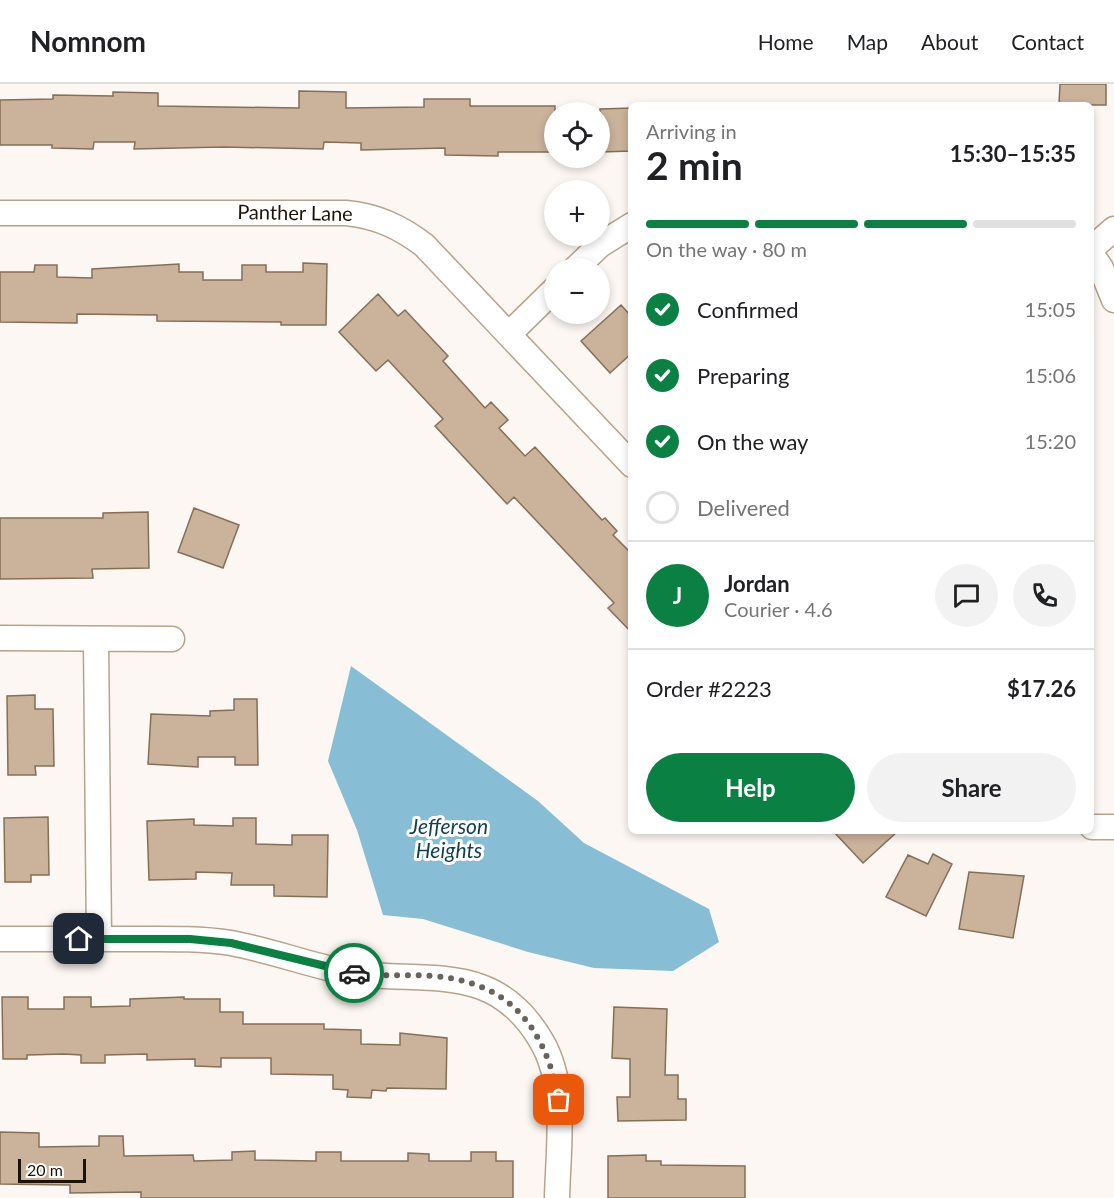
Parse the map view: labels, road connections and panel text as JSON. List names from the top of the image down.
{
  "streets": {
    "street": ["Panther Lane"]
  },
  "water": ["Jefferson Heights"],
  "scale_bar": "20 m",
  "page": {
    "header": "Nomnom",
    "nav": [
      "Home",
      "Map",
      "About",
      "Contact"
    ],
    "map_buttons": ["+", "−"],
    "heading": ["2 min", "Arriving in", "15:30–15:35"],
    "panel": [
      "Jordan",
      "Courier · 4.6",
      "Order #2223",
      "$17.26"
    ],
    "bar": "On the way · 80 m",
    "list": [
      ["Confirmed", "15:05"],
      ["Preparing", "15:06"],
      ["On the way", "15:20"],
      "Delivered"
    ],
    "round": "J",
    "buttons": ["Help", "Share"],
    "scale": "20 m"
  }
}
